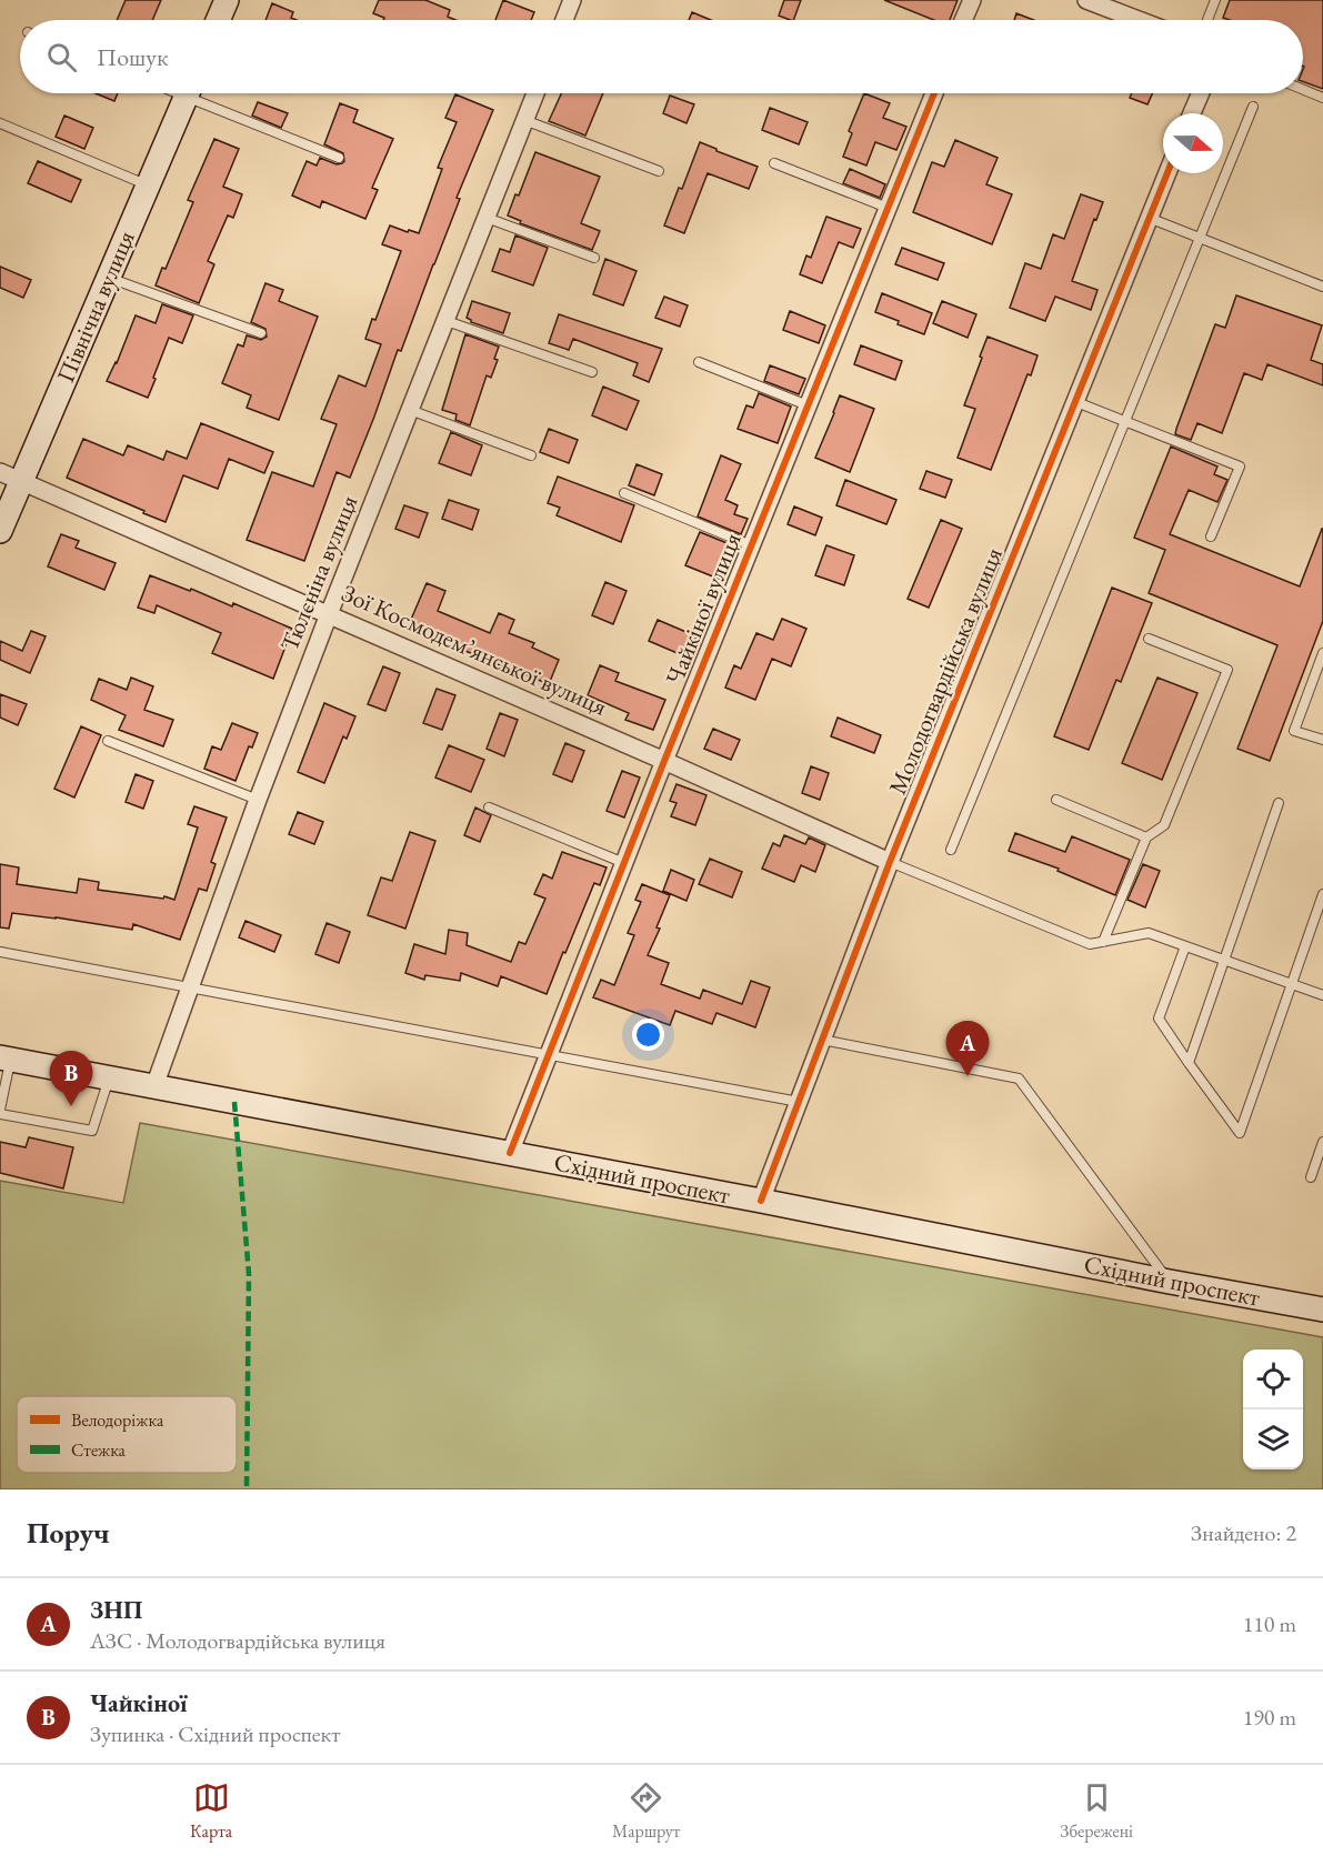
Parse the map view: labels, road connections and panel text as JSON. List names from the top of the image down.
{
  "streets": {
    "main road": ["Північна вулиця", "Східний проспект"],
    "street": [
      "Тюлєніна вулиця",
      "Чайкіної вулиця",
      "Зої Космодем’янської вулиця",
      "Молодогвардійська вулиця"
    ]
  },
  "crossings": [
    ["Північна вулиця", "Зої Космодем’янської вулиця"],
    ["Тюлєніна вулиця", "Зої Космодем’янської вулиця"],
    ["Тюлєніна вулиця", "Східний проспект"],
    ["Чайкіної вулиця", "Зої Космодем’янської вулиця"],
    ["Чайкіної вулиця", "Східний проспект"],
    ["Зої Космодем’янської вулиця", "Молодогвардійська вулиця"],
    ["Молодогвардійська вулиця", "Східний проспект"]
  ],
  "legend": ["Велодоріжка", "Стежка"],
  "north": "right",
  "page": {
    "search": "Пошук",
    "pins": ["A", "B"],
    "heading": ["Поруч", "Знайдено: 2"],
    "list": [
      {
        "mark": "A",
        "name": "ЗНП",
        "note": "АЗС · Молодогвардійська вулиця",
        "value": "110 m"
      },
      {
        "mark": "B",
        "name": "Чайкіної",
        "note": "Зупинка · Східний проспект",
        "value": "190 m"
      }
    ],
    "nav": ["Карта", "Маршрут", "Збережені"]
  }
}
